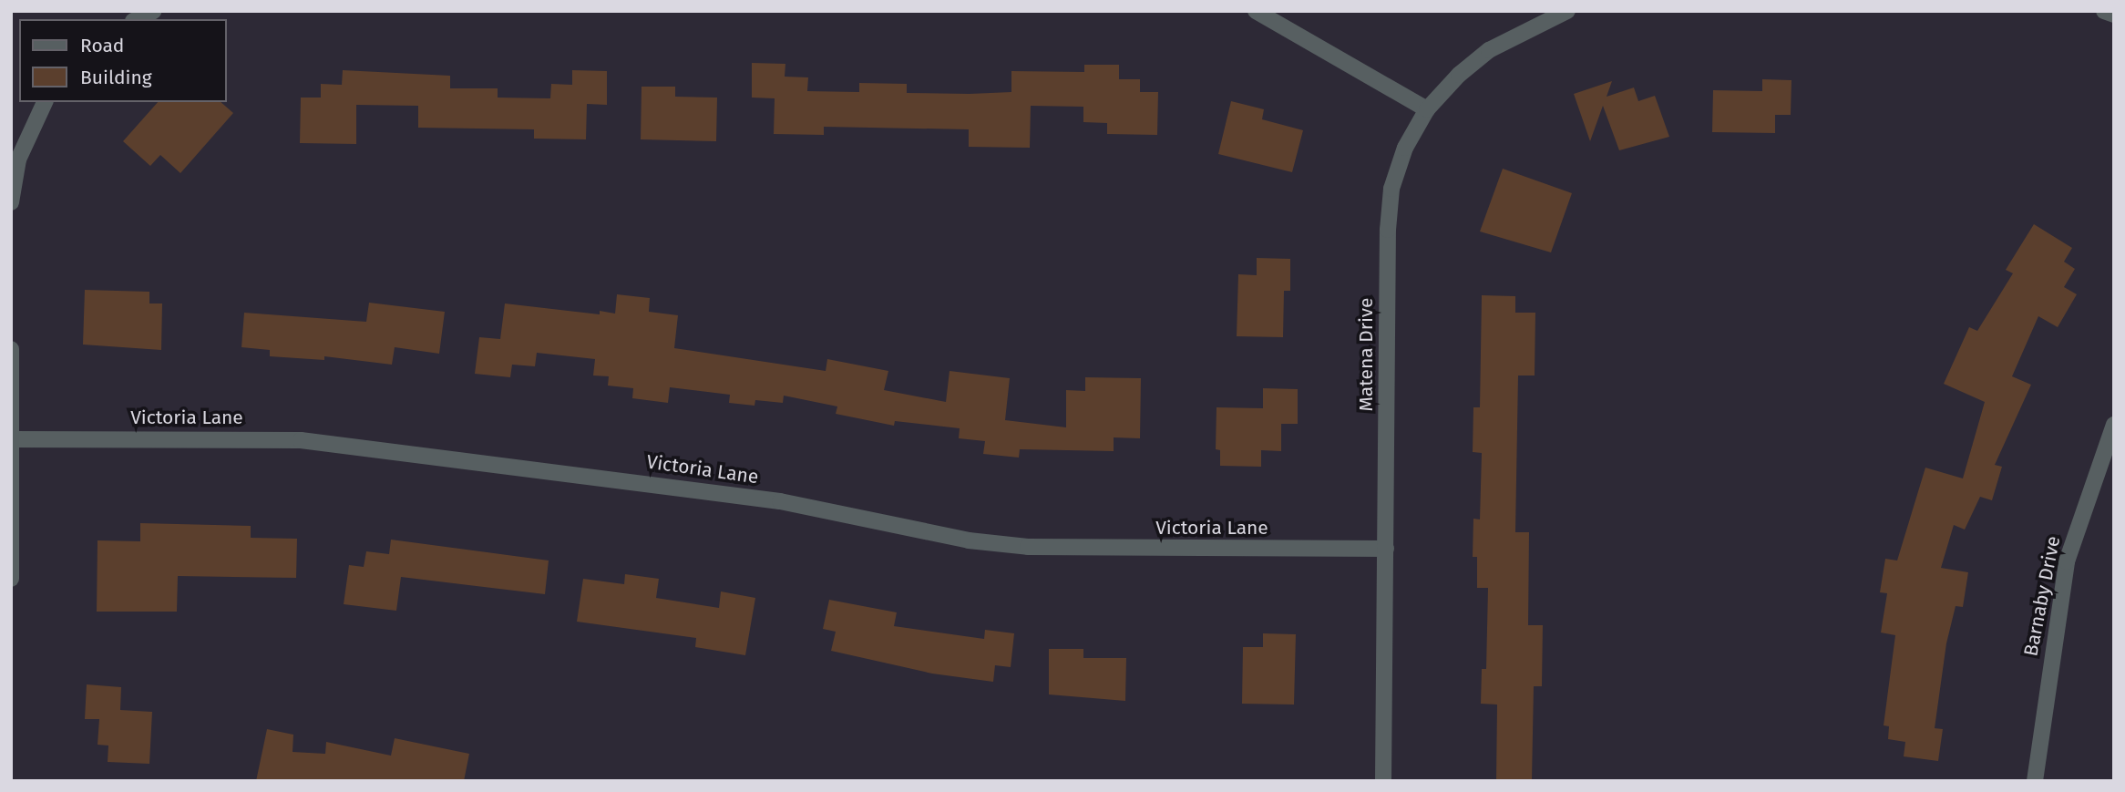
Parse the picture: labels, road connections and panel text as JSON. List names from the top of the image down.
{
  "streets": {
    "street": ["Matena Drive", "Victoria Lane", "Barnaby Drive"]
  },
  "crossings": [
    ["Matena Drive", "Victoria Lane"]
  ],
  "legend": ["Road", "Building"]
}
